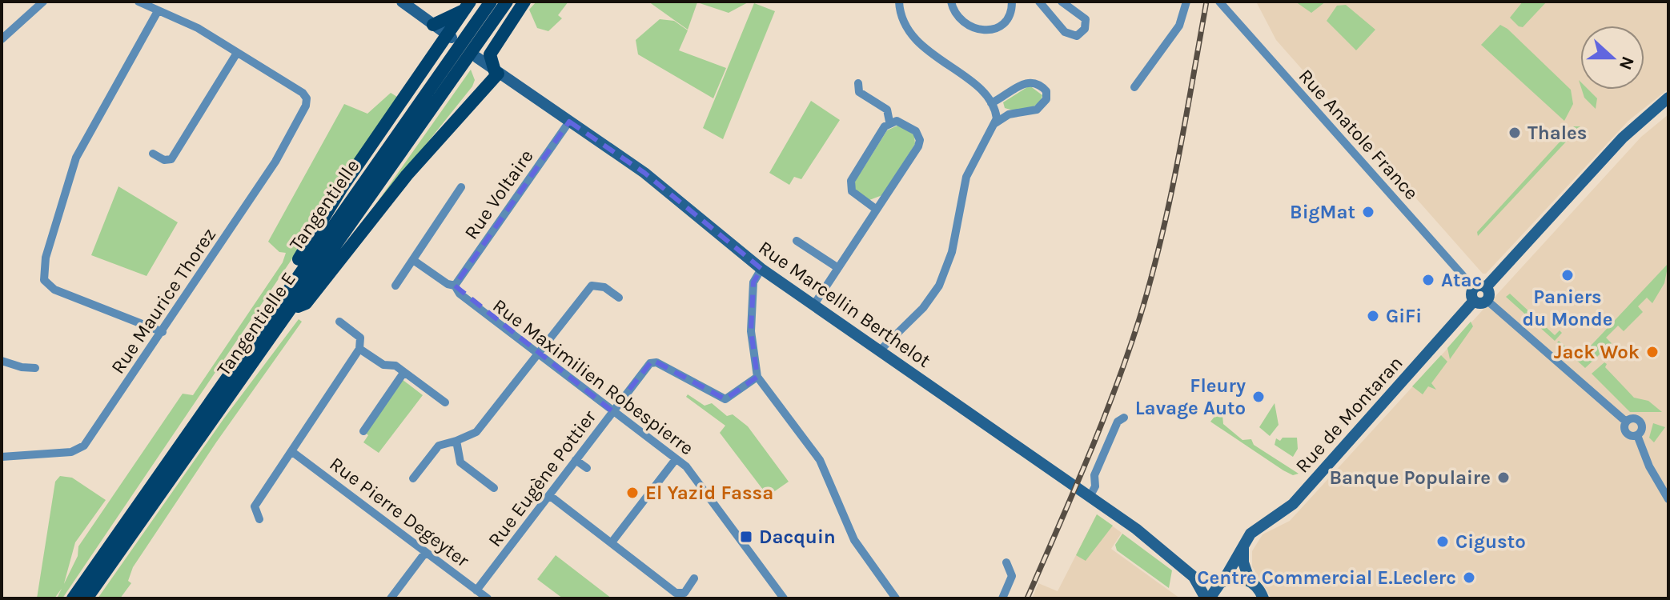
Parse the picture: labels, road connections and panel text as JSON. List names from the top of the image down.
{
  "streets": {
    "main road": [
      "Tangentielle",
      "Rue Marcellin Berthelot",
      "Tangentielle E",
      "Rue de Montaran"
    ],
    "street": [
      "Rue Anatole France",
      "Rue Voltaire",
      "Rue Maurice Thorez",
      "Rue Maximilien Robespierre",
      "Rue Eugène Pottier",
      "Rue Pierre Degeyter"
    ]
  },
  "crossings": [
    ["Rue Anatole France", "Rue de Montaran"],
    ["Rue Voltaire", "Rue Marcellin Berthelot"],
    ["Rue Voltaire", "Rue Maximilien Robespierre"],
    ["Tangentielle", "Tangentielle E"],
    ["Rue Marcellin Berthelot", "Rue de Montaran"],
    ["Rue Maximilien Robespierre", "Rue Eugène Pottier"],
    ["Rue Eugène Pottier", "Rue Pierre Degeyter"]
  ],
  "places": {
    "other": [
      "Thales",
      "BigMat",
      "Paniers du Monde",
      "Atac",
      "GiFi",
      "Jack Wok",
      "Fleury Lavage Auto",
      "Banque Populaire",
      "El Yazid Fassa",
      "Cigusto",
      "Centre Commercial E.Leclerc"
    ],
    "transit": ["Dacquin"]
  },
  "north": "right"
}
